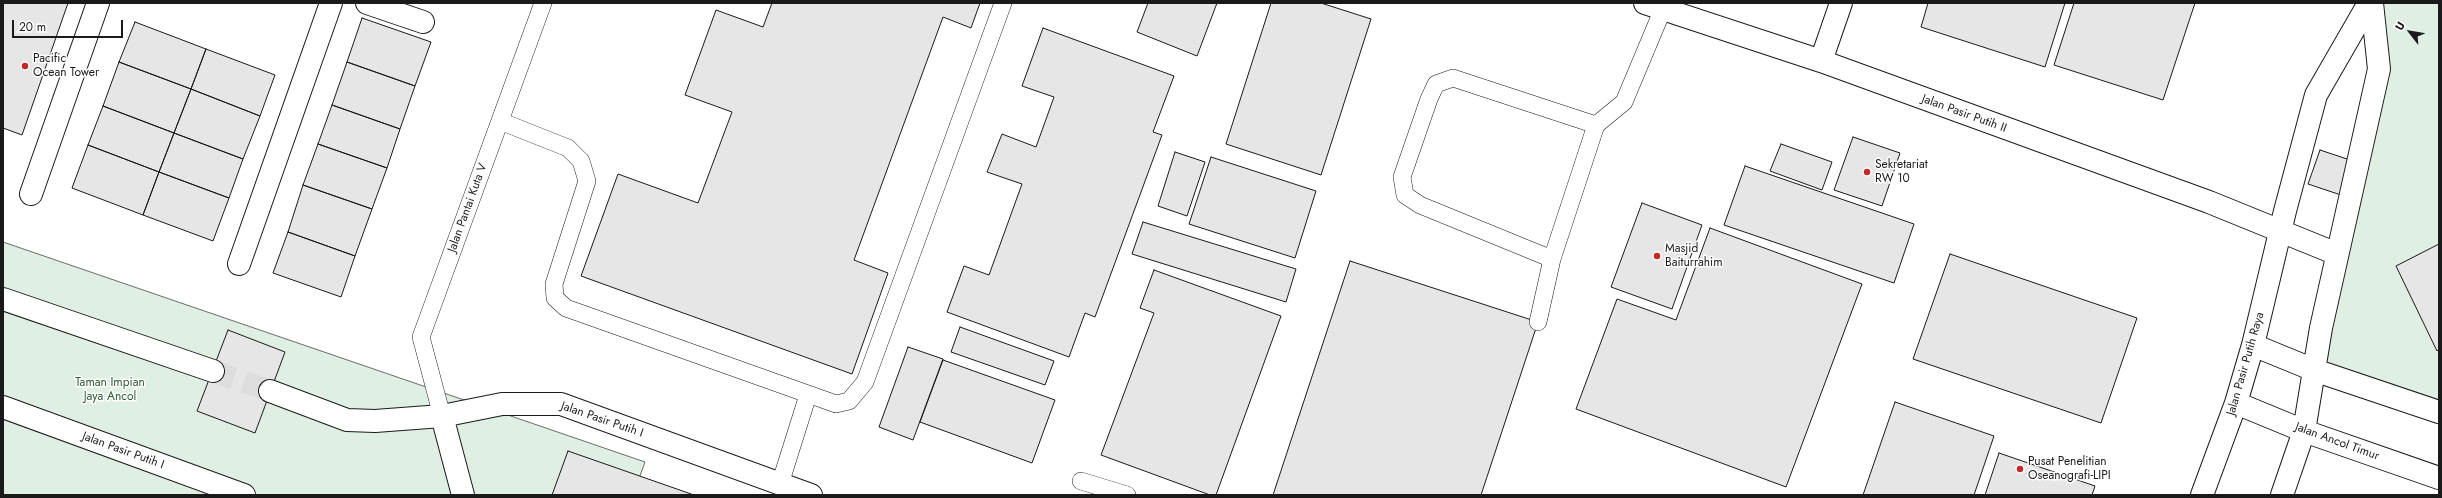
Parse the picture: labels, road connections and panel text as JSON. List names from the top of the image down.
{
  "streets": {
    "street": [
      "Jalan Pasir Putih II",
      "Jalan Pasir Putih Raya",
      "Jalan Pasir Putih I",
      "Jalan Ancol Timur"
    ],
    "lane": ["Jalan Pantai Kuta V"]
  },
  "crossings": [
    ["Jalan Pasir Putih II", "Jalan Pasir Putih Raya"],
    ["Jalan Pantai Kuta V", "Jalan Pasir Putih I"],
    ["Jalan Pasir Putih Raya", "Jalan Ancol Timur"]
  ],
  "parks": ["Taman Impian Jaya Ancol"],
  "places": [
    "Pacific Ocean Tower",
    "Sekretariat RW 10",
    "Masjid Baiturrahim",
    "Pusat Penelitian Oseanografi-LIPI"
  ],
  "scale_bar": "20 m",
  "north": "top left"
}
